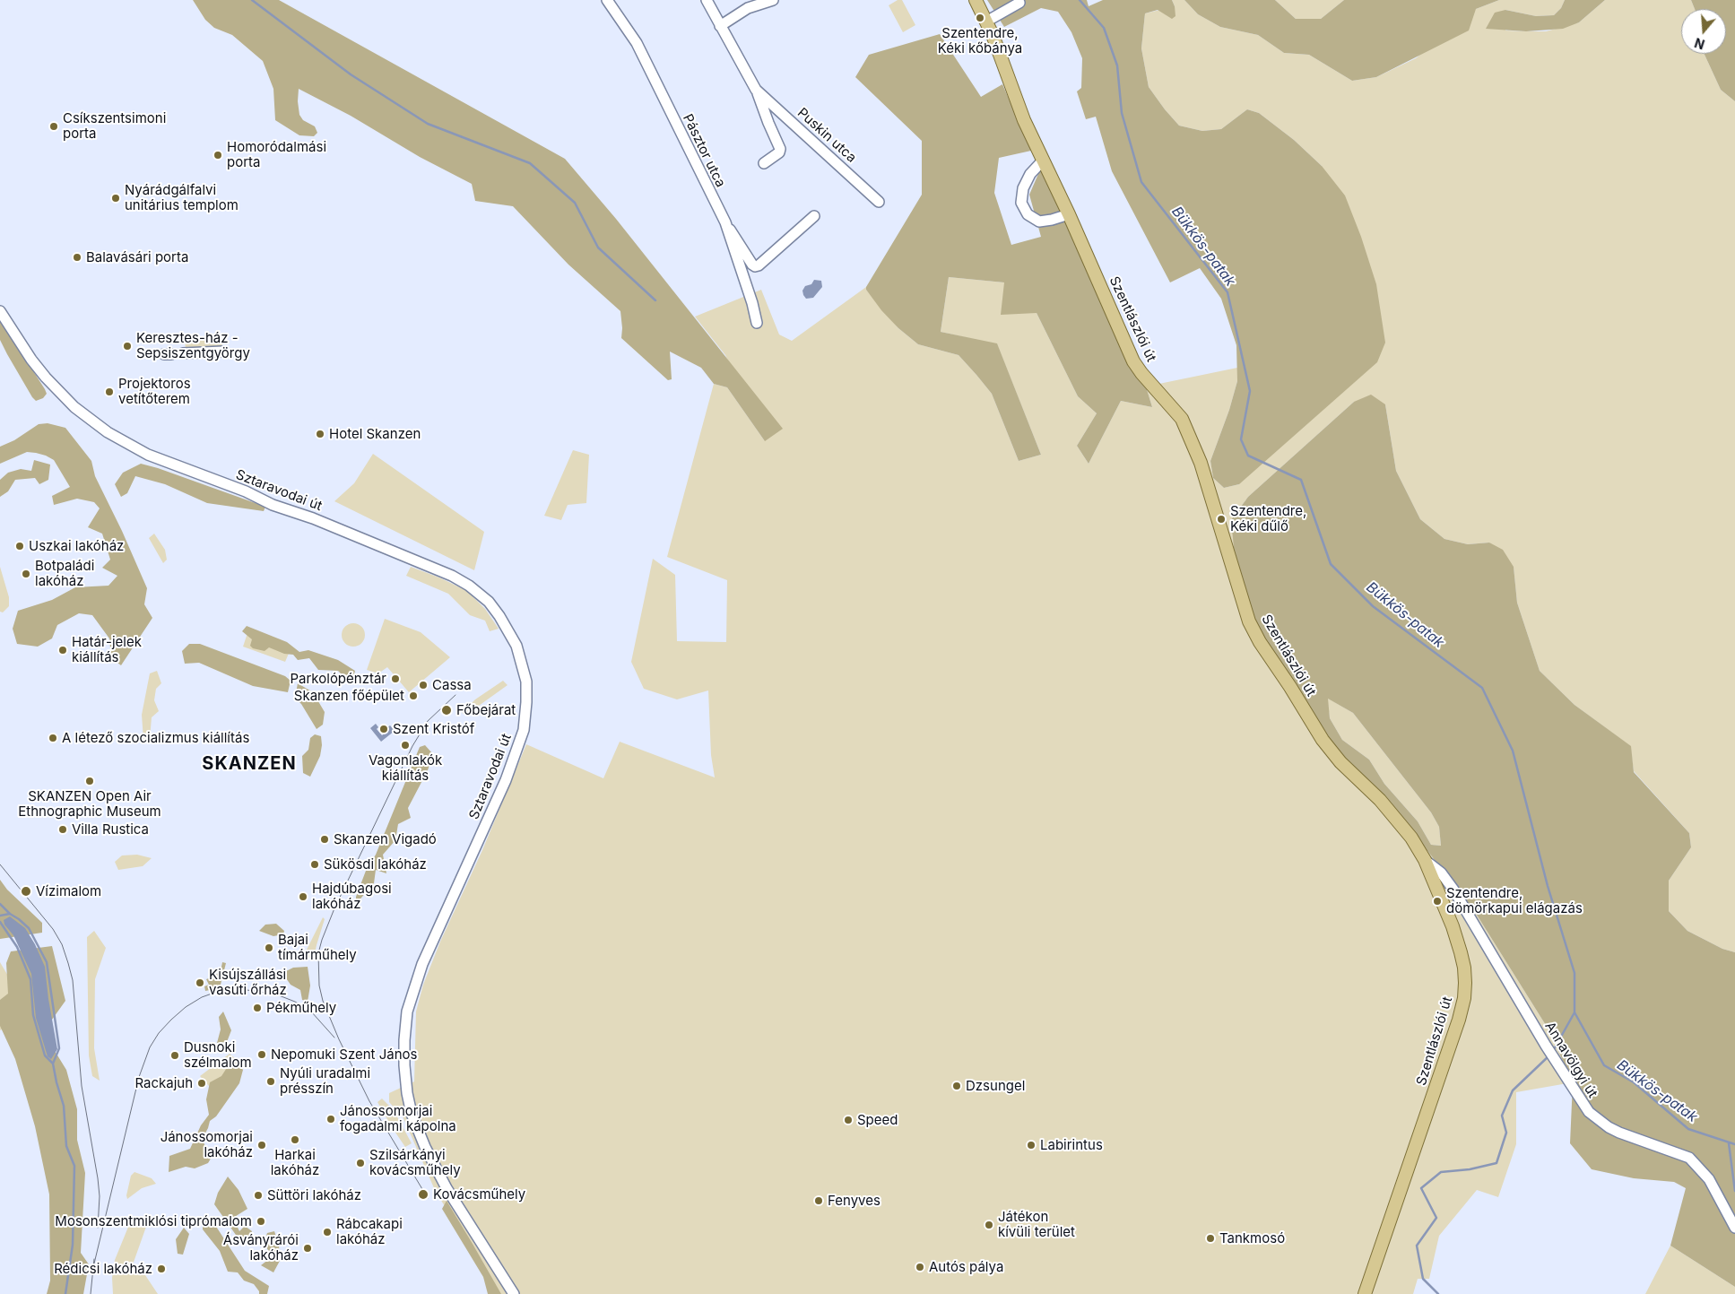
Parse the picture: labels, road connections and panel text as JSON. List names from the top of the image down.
{
  "streets": {
    "main road": ["Szentlászlói út"],
    "street": [
      "Puskin utca",
      "Pásztor utca",
      "Sztaravodai út",
      "Annavölgyi út"
    ]
  },
  "crossings": [
    ["Szentlászlói út", "Annavölgyi út"]
  ],
  "districts": ["SKANZEN"],
  "water": ["Bükkös-patak"],
  "places": [
    "Szentendre, Kéki kőbánya",
    "Csíkszentsimoni porta",
    "Homoródalmási porta",
    "Nyárádgálfalvi unitárius templom",
    "Balavásári porta",
    "Keresztes-ház - Sepsiszentgyörgy",
    "Projektoros vetítőterem",
    "Hotel Skanzen",
    "Szentendre, Kéki dűlő",
    "Uszkai lakóház",
    "Botpaládi lakóház",
    "Határ-jelek kiállítás",
    "Parkolópénztár",
    "Cassa",
    "Skanzen főépület",
    "Főbejárat",
    "Szent Kristóf",
    "A létező szocializmus kiállítás",
    "Vagonlakók kiállítás",
    "SKANZEN Open Air Ethnographic Museum",
    "Villa Rustica",
    "Skanzen Vigadó",
    "Sükösdi lakóház",
    "Vízimalom",
    "Hajdúbagosi lakóház",
    "Szentendre, dömörkapui elágazás",
    "Bajai tímárműhely",
    "Kisújszállási vasúti őrház",
    "Pékműhely",
    "Nepomuki Szent János",
    "Dusnoki szélmalom",
    "Nyúli uradalmi présszín",
    "Rackajuh",
    "Dzsungel",
    "Jánossomorjai fogadalmi kápolna",
    "Speed",
    "Harkai lakóház",
    "Jánossomorjai lakóház",
    "Labirintus",
    "Szilsárkányi kovácsműhely",
    "Kovácsműhely",
    "Süttöri lakóház",
    "Fenyves",
    "Mosonszentmiklósi tiprómalom",
    "Játékon kívüli terület",
    "Rábcakapi lakóház",
    "Tankmosó",
    "Ásványrárói lakóház",
    "Autós pálya",
    "Rédicsi lakóház"
  ],
  "north": "bottom"
}
